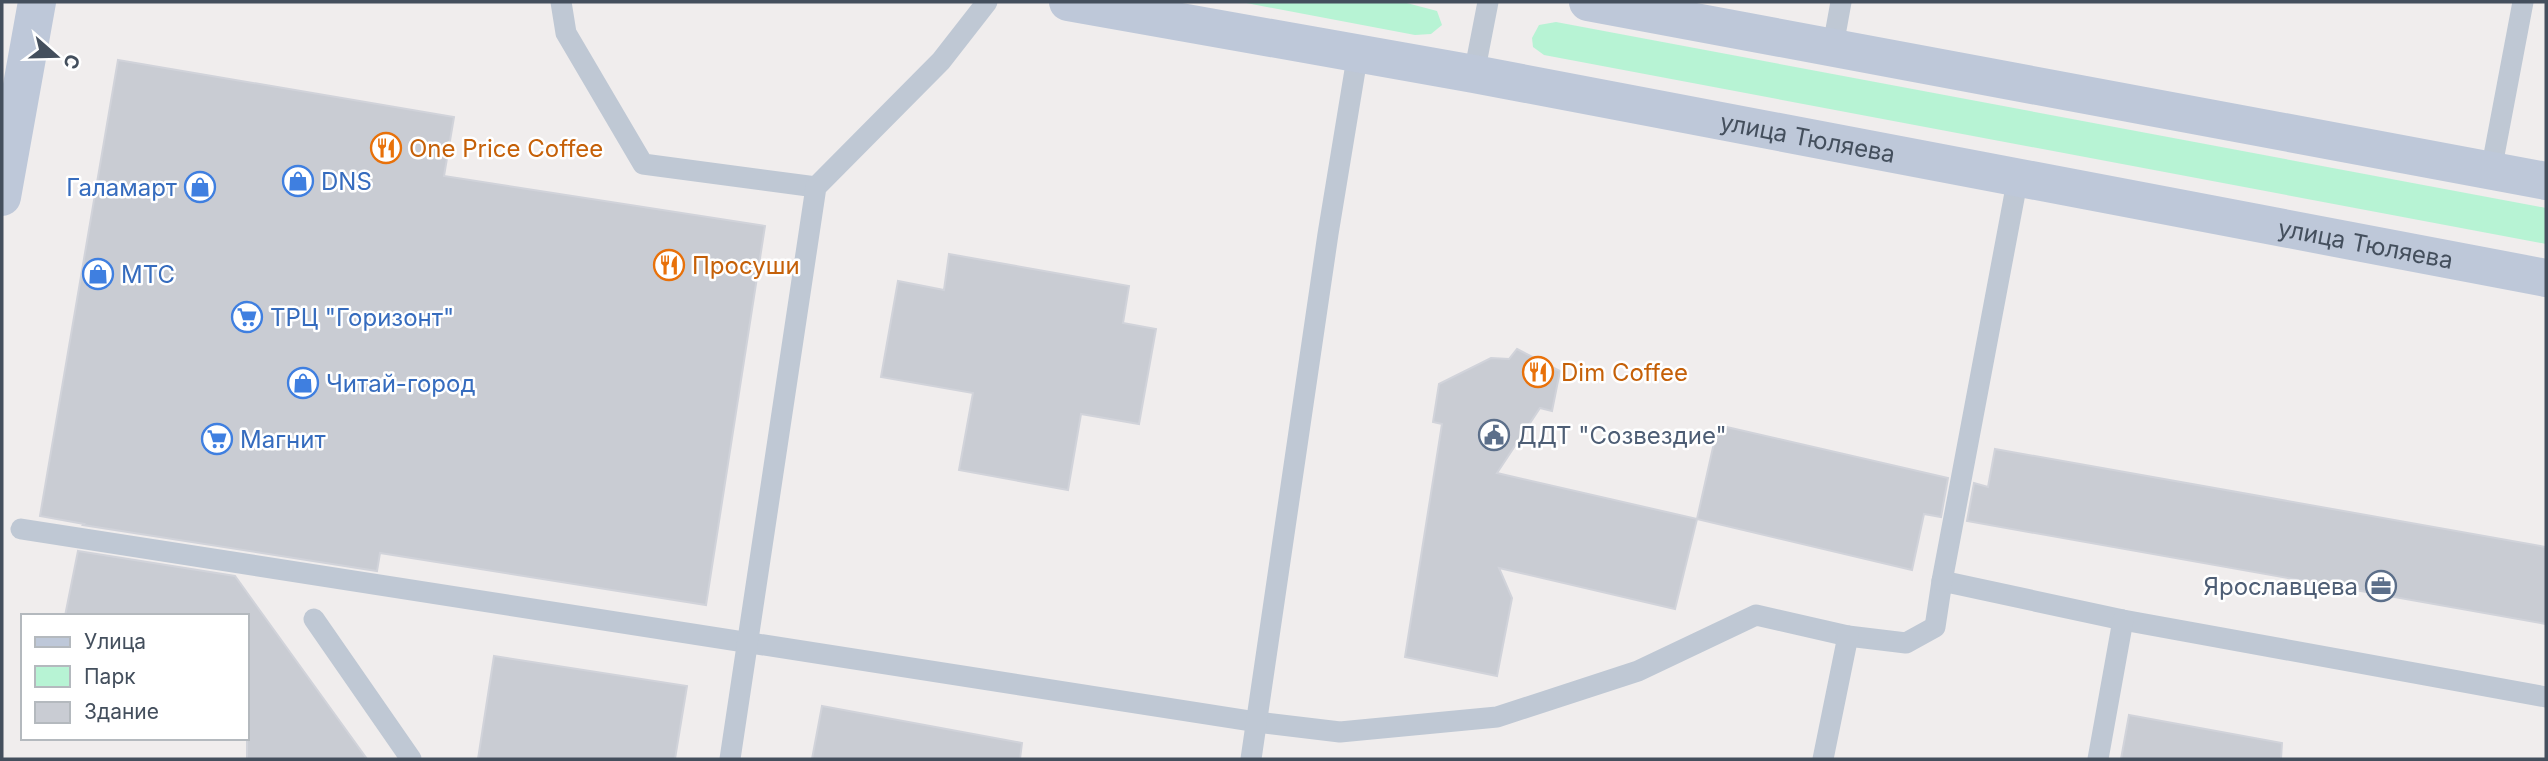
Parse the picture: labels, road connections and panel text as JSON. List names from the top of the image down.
{
  "streets": {
    "main road": ["улица Тюляева"]
  },
  "places": {
    "restaurant": ["One Price Coffee", "Просуши", "Dim Coffee"],
    "shop": [
      "DNS",
      "Галамарт",
      "МТС",
      "Читай-город"
    ],
    "supermarket": ["ТРЦ \"Горизонт\"", "Магнит"],
    "public building": ["ДДТ \"Созвездие\""],
    "office": ["Ярославцева"]
  },
  "legend": ["Улица", "Парк", "Здание"],
  "north": "right"
}
